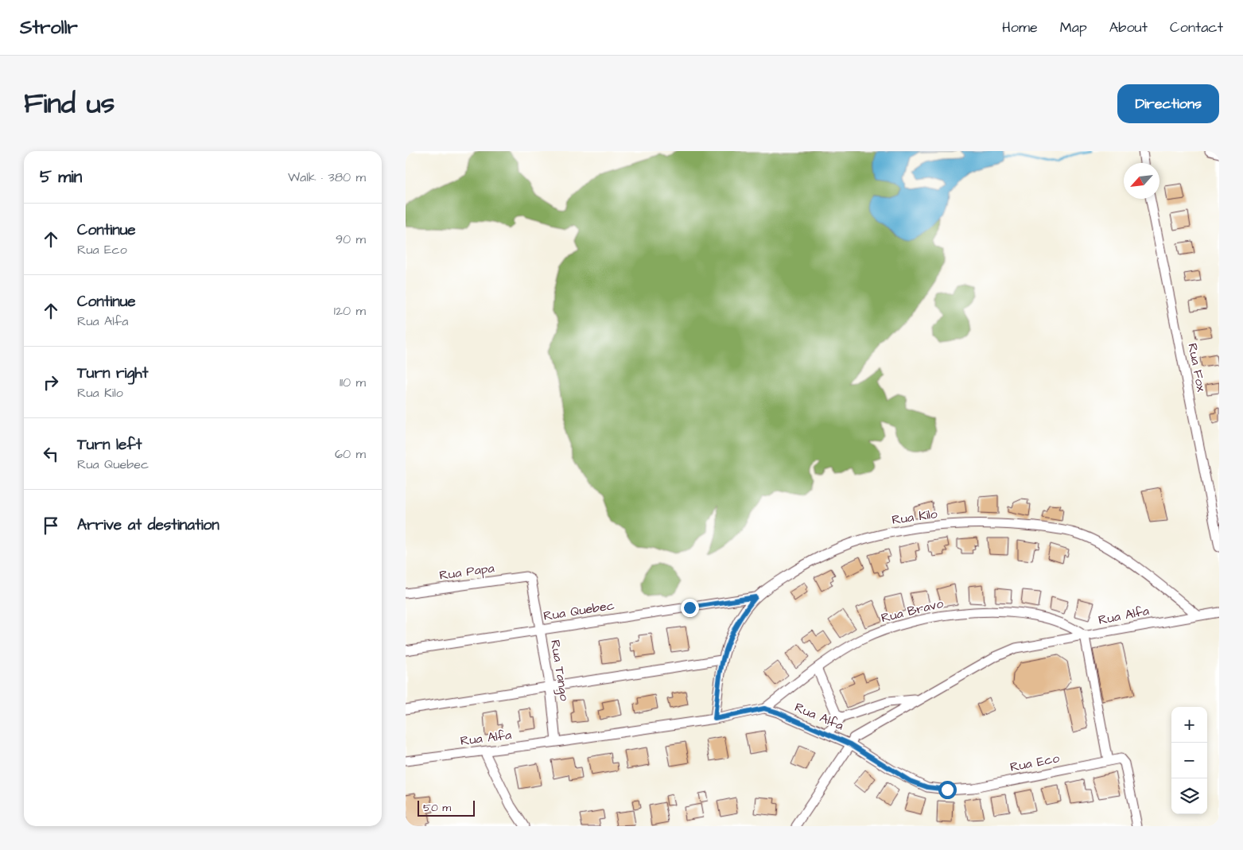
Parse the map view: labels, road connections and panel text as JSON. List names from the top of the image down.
{
  "streets": {
    "street": [
      "Rua Fox",
      "Rua Kilo",
      "Rua Papa",
      "Rua Quebec",
      "Rua Bravo",
      "Rua Alfa",
      "Rua Tango",
      "Rua Eco"
    ]
  },
  "crossings": [
    ["Rua Kilo", "Rua Quebec"],
    ["Rua Kilo", "Rua Alfa"],
    ["Rua Papa", "Rua Tango"],
    ["Rua Quebec", "Rua Tango"],
    ["Rua Bravo", "Rua Alfa"],
    ["Rua Alfa", "Rua Tango"],
    ["Rua Alfa", "Rua Eco"]
  ],
  "scale_bar": "50 m",
  "north": "bottom left",
  "page": {
    "header": "Strollr",
    "nav": [
      "Home",
      "Map",
      "About",
      "Contact"
    ],
    "title": "Find us",
    "buttons": "Directions",
    "heading": ["5 min", "Walk · 380 m"],
    "list": [
      ["Continue", "Rua Eco", "90 m"],
      ["Continue", "Rua Alfa", "120 m"],
      ["Turn right", "Rua Kilo", "110 m"],
      ["Turn left", "Rua Quebec", "60 m"],
      "Arrive at destination"
    ],
    "map_buttons": ["+", "−"],
    "scale": "50 m"
  }
}
